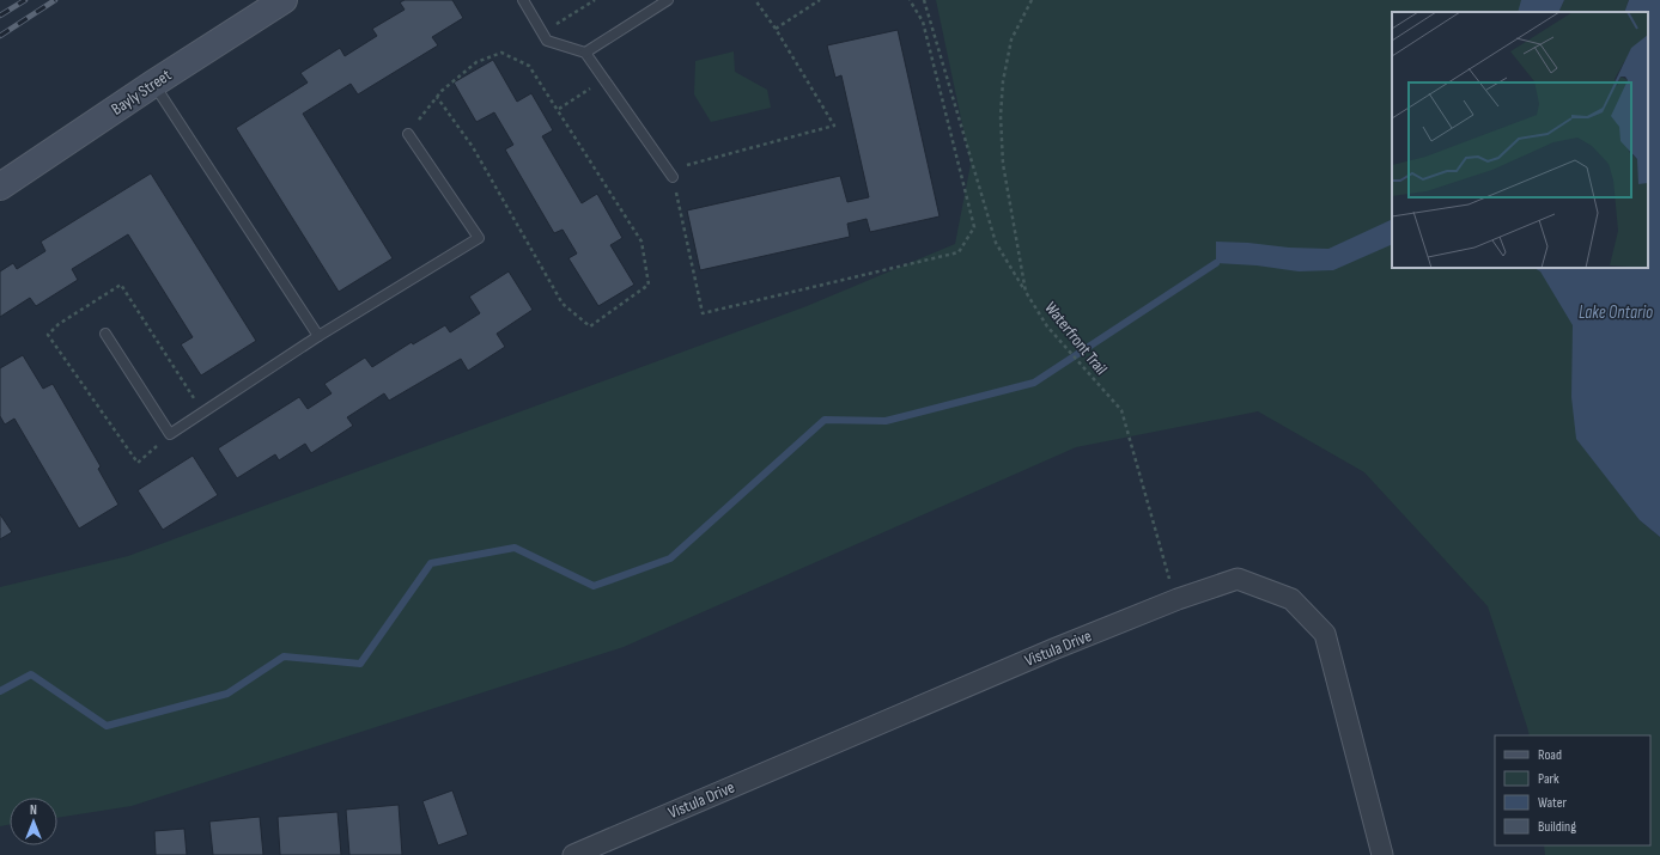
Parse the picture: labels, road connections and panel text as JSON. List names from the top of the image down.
{
  "streets": {
    "main road": ["Bayly Street"],
    "street": ["Vistula Drive"],
    "path": ["Waterfront Trail"]
  },
  "crossings": [
    ["Waterfront Trail", "Vistula Drive"]
  ],
  "water": ["Lake Ontario"],
  "legend": [
    "Road",
    "Park",
    "Water",
    "Building"
  ],
  "north": "top"
}
